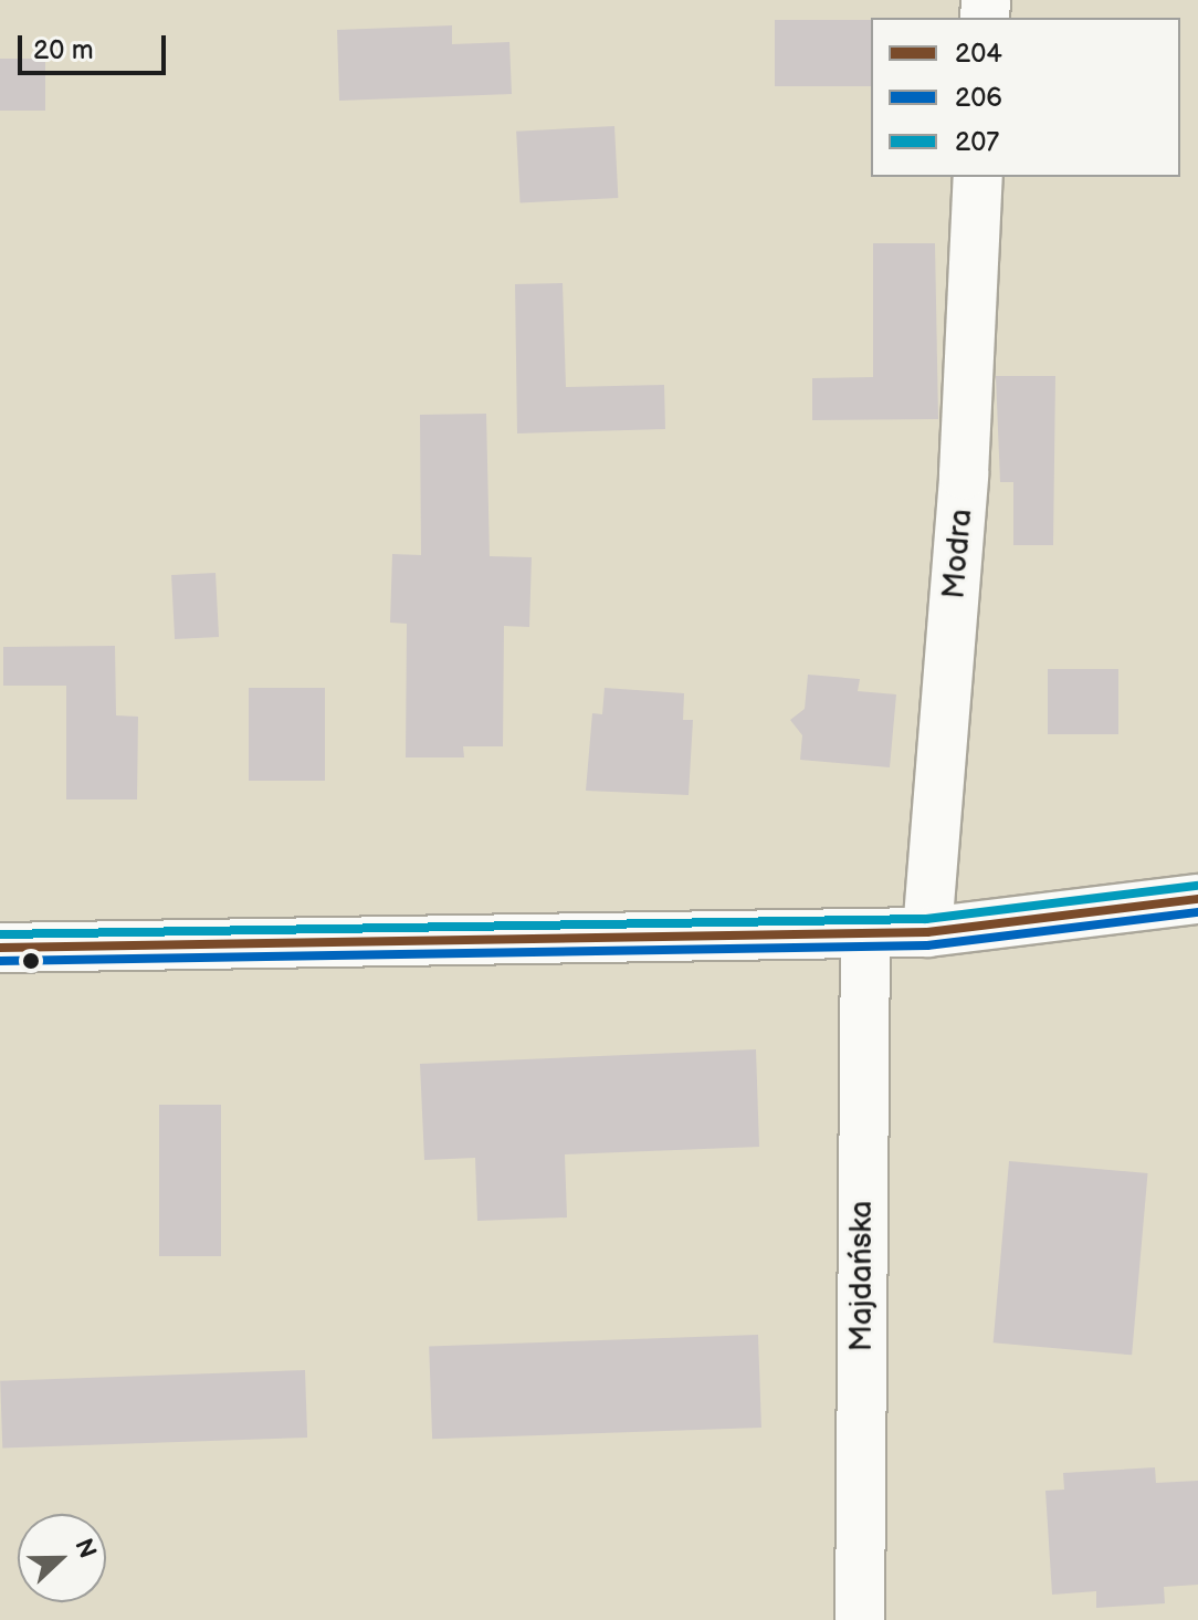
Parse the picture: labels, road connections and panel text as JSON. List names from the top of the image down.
{
  "streets": {
    "main road": ["Modra", "Majdańska"]
  },
  "lines": ["transit line 207", "transit line 204", "transit line 206"],
  "legend": ["204", "206", "207"],
  "scale_bar": "20 m",
  "north": "right"
}
